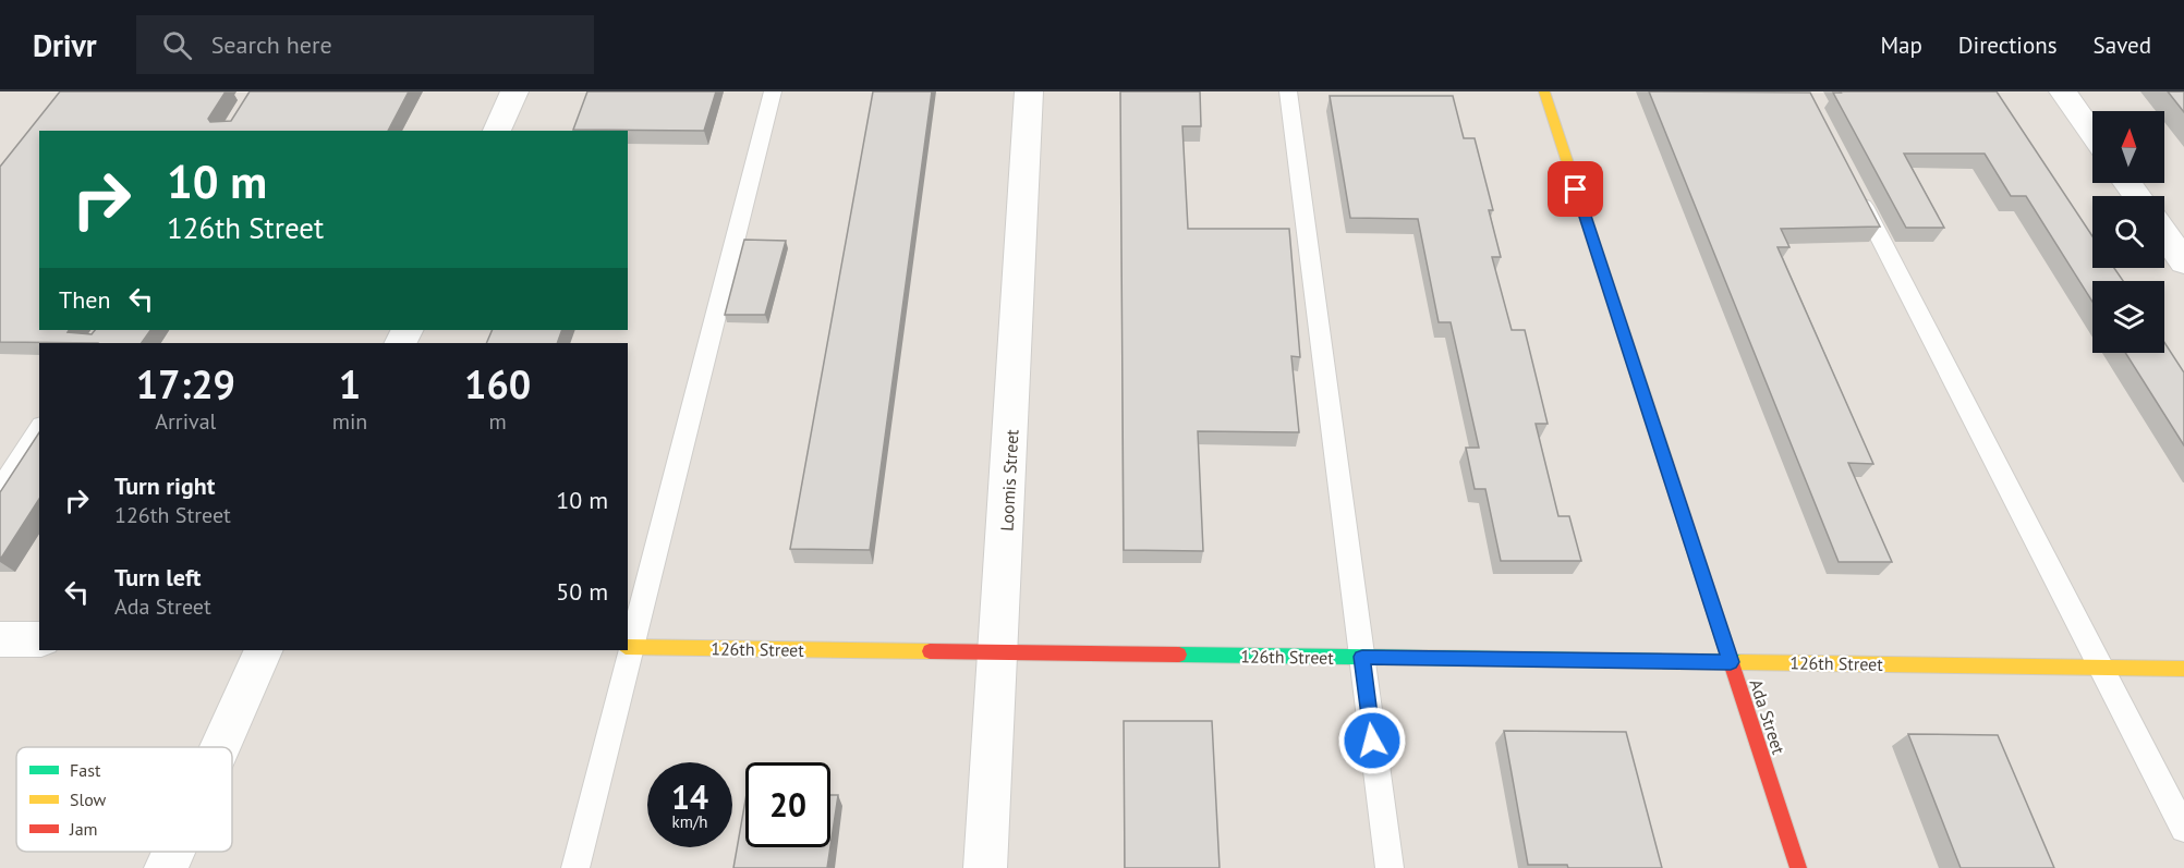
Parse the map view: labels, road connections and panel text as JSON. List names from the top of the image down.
{
  "streets": {
    "street": ["Loomis Street", "126th Street", "Ada Street"]
  },
  "crossings": [
    ["Loomis Street", "126th Street"],
    ["126th Street", "Ada Street"]
  ],
  "legend": ["Fast", "Slow", "Jam"],
  "north": "top",
  "page": {
    "header": "Drivr",
    "search": "Search here",
    "nav": ["Map", "Directions", "Saved"],
    "turn": ["10 m", "126th Street"],
    "then": "Then",
    "eta": [
      "17:29",
      "Arrival",
      "1",
      "min",
      "160",
      "m"
    ],
    "list": [
      {
        "name": "Turn right",
        "note": "126th Street",
        "value": "10 m"
      },
      {
        "name": "Turn left",
        "note": "Ada Street",
        "value": "50 m"
      }
    ],
    "speed": "14 km/h",
    "limit": "20"
  }
}
